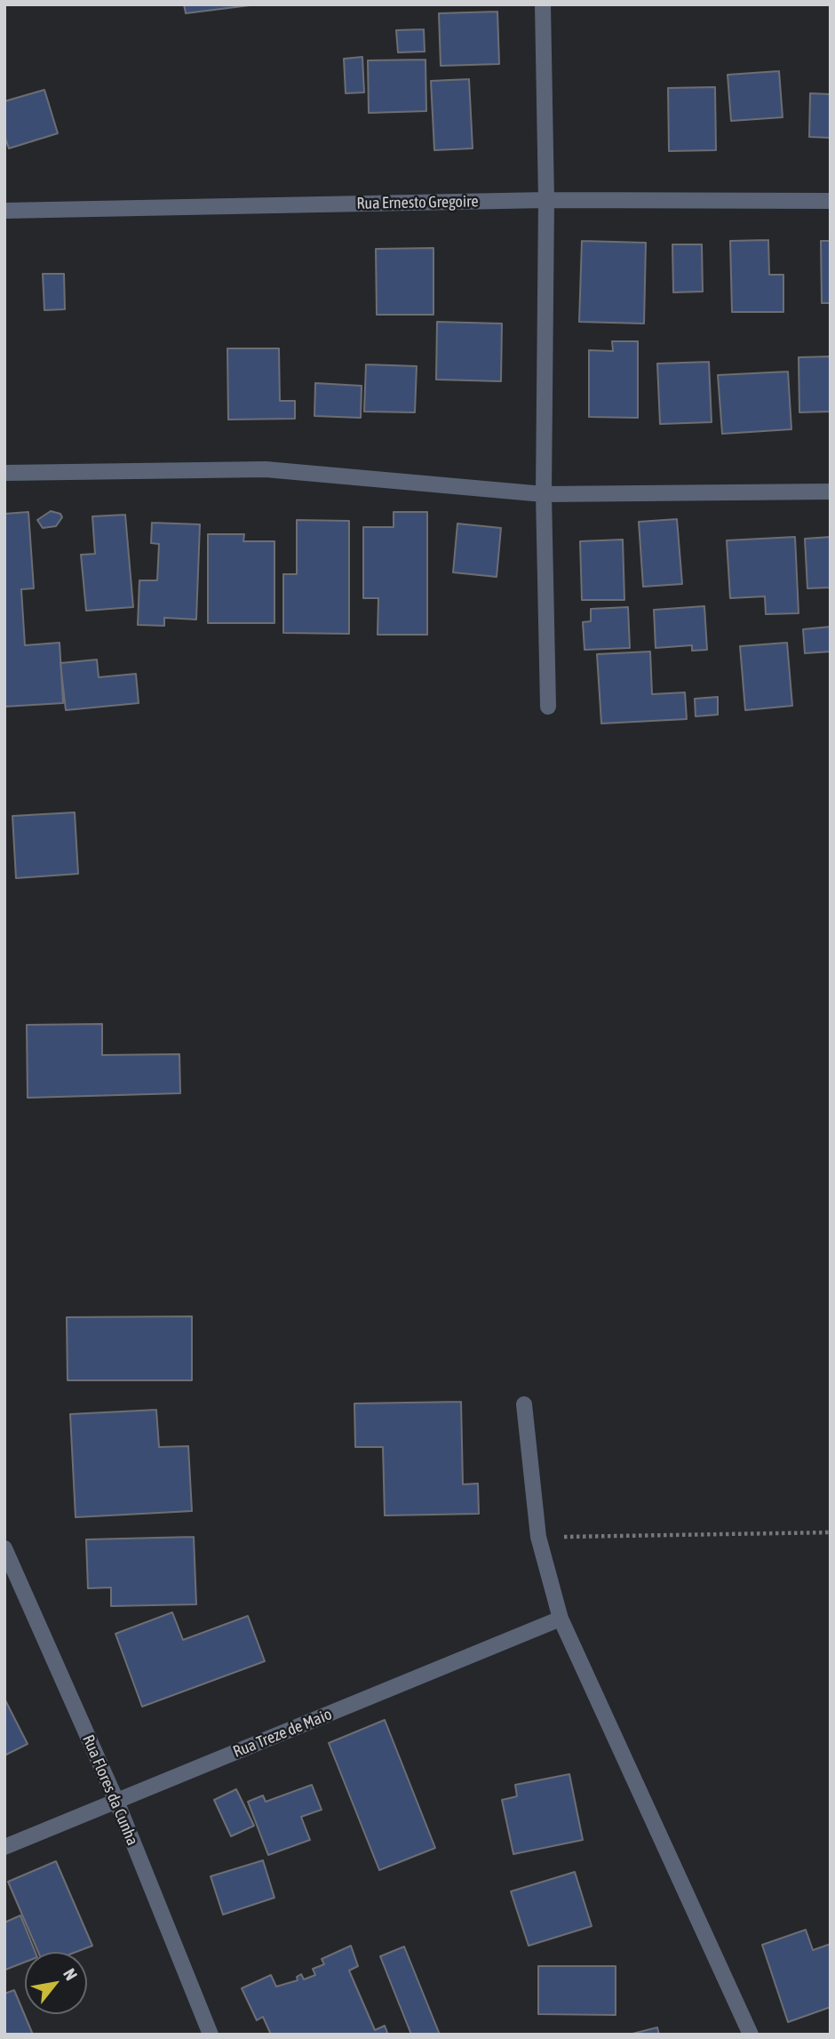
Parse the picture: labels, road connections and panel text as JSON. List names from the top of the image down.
{
  "streets": {
    "street": ["Rua Ernesto Gregoire", "Rua Treze de Maio", "Rua Flores da Cunha"]
  },
  "crossings": [
    ["Rua Treze de Maio", "Rua Flores da Cunha"]
  ],
  "north": "top right"
}
